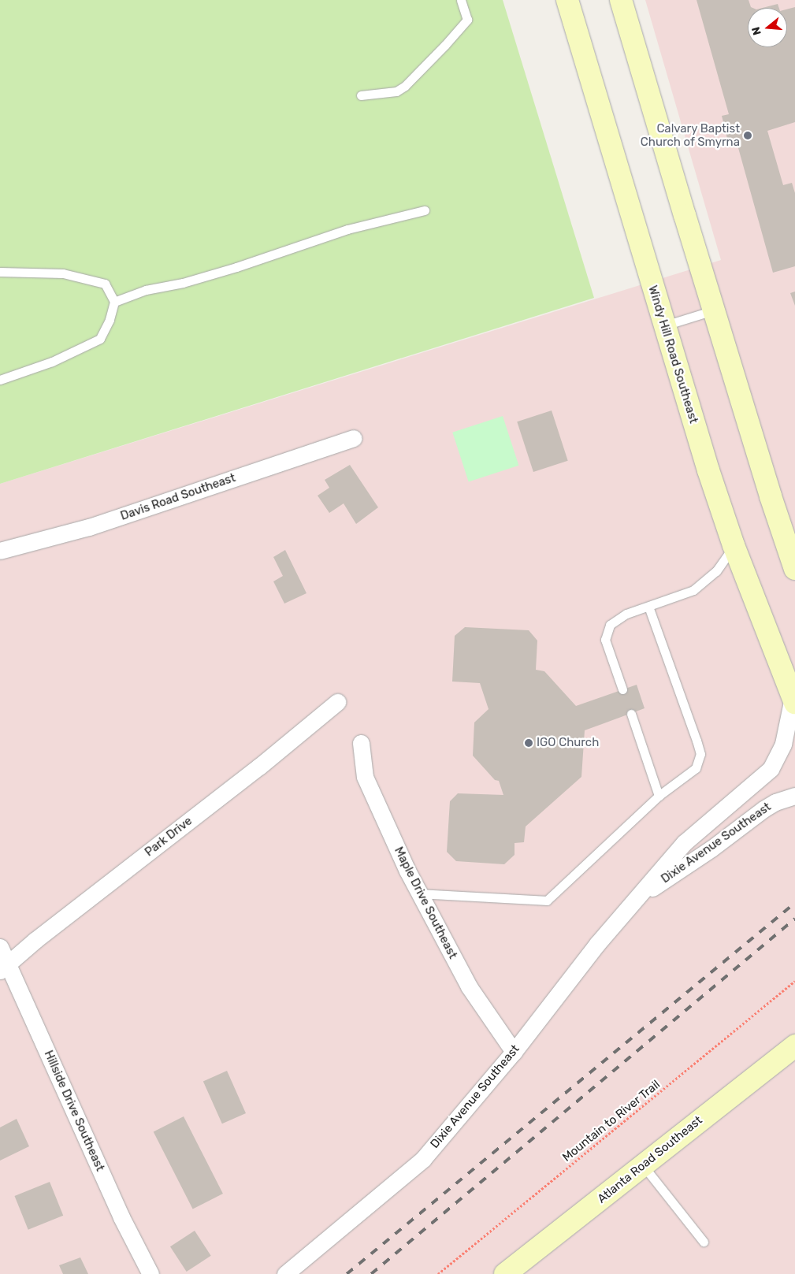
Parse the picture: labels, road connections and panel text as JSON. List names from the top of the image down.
{
  "streets": {
    "main road": ["Windy Hill Road Southeast", "Atlanta Road Southeast"],
    "street": [
      "Davis Road Southeast",
      "Park Drive",
      "Dixie Avenue Southeast",
      "Maple Drive Southeast",
      "Hillside Drive Southeast"
    ],
    "path": ["Mountain to River Trail"]
  },
  "crossings": [
    ["Windy Hill Road Southeast", "Dixie Avenue Southeast"],
    ["Park Drive", "Hillside Drive Southeast"],
    ["Dixie Avenue Southeast", "Maple Drive Southeast"]
  ],
  "places": ["Calvary Baptist Church of Smyrna", "IGO Church"],
  "north": "left"
}
